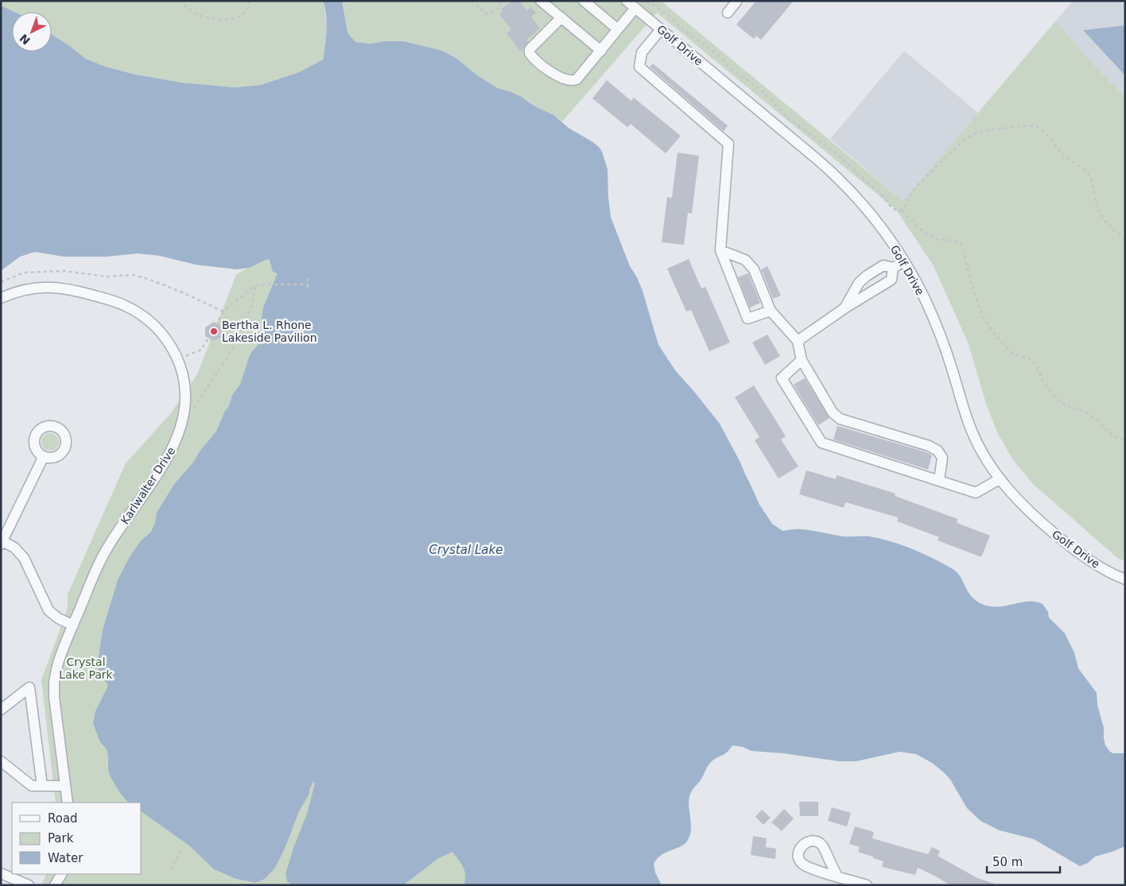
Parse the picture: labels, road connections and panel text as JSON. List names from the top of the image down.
{
  "streets": {
    "street": ["Golf Drive", "Karlwalter Drive"]
  },
  "water": ["Crystal Lake"],
  "parks": ["Crystal Lake Park"],
  "places": ["Bertha L. Rhone Lakeside Pavilion"],
  "legend": ["Road", "Park", "Water"],
  "scale_bar": "50 m",
  "north": "bottom left"
}
